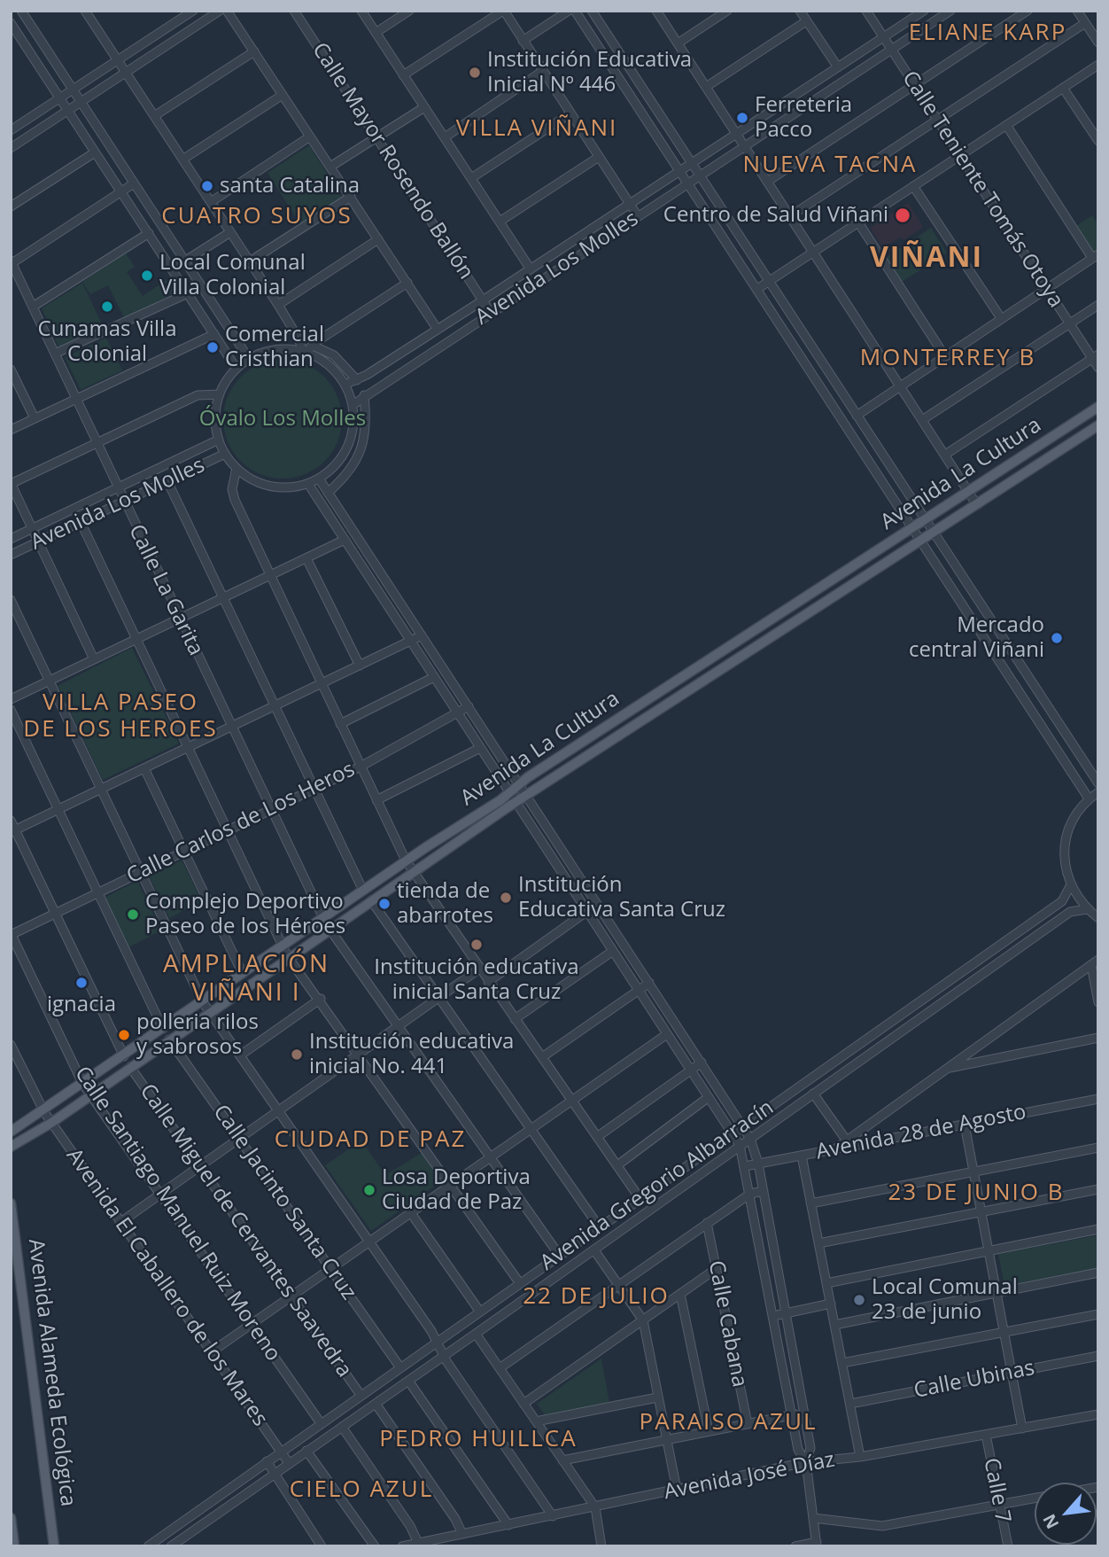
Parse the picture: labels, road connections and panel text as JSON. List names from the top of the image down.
{
  "streets": {
    "main road": ["Avenida La Cultura", "Avenida Alameda Ecológica"],
    "street": [
      "Calle Mayor Rosendo Ballón",
      "Calle Teniente Tomás Otoya",
      "Avenida Los Molles",
      "Calle La Garita",
      "Calle Carlos de Los Heros",
      "Avenida 28 de Agosto",
      "Avenida Gregorio Albarracín",
      "Calle Jacinto Santa Cruz",
      "Calle Santiago Manuel Ruiz Moreno",
      "Calle Miguel de Cervantes Saavedra",
      "Avenida El Caballero de los Mares",
      "Calle Cabana",
      "Calle Ubinas",
      "Avenida José Díaz",
      "Calle 7"
    ]
  },
  "crossings": [
    ["Calle Mayor Rosendo Ballón", "Avenida Los Molles"],
    ["Calle Teniente Tomás Otoya", "Avenida Los Molles"],
    ["Avenida Los Molles", "Calle La Garita"],
    ["Avenida La Cultura", "Calle La Garita"],
    ["Avenida La Cultura", "Calle Jacinto Santa Cruz"],
    ["Avenida La Cultura", "Calle Santiago Manuel Ruiz Moreno"],
    ["Avenida La Cultura", "Calle Miguel de Cervantes Saavedra"],
    ["Avenida La Cultura", "Avenida El Caballero de los Mares"],
    ["Calle La Garita", "Calle Carlos de Los Heros"],
    ["Calle Carlos de Los Heros", "Calle Santiago Manuel Ruiz Moreno"],
    ["Avenida Gregorio Albarracín", "Calle Jacinto Santa Cruz"],
    ["Avenida Gregorio Albarracín", "Calle Santiago Manuel Ruiz Moreno"],
    ["Avenida Gregorio Albarracín", "Calle Miguel de Cervantes Saavedra"],
    ["Avenida Gregorio Albarracín", "Avenida El Caballero de los Mares"],
    ["Avenida José Díaz", "Calle 7"]
  ],
  "districts": [
    "ELIANE KARP",
    "VILLA VIÑANI",
    "NUEVA TACNA",
    "CUATRO SUYOS",
    "VIÑANI",
    "MONTERREY B",
    "VILLA PASEO DE LOS HEROES",
    "AMPLIACIÓN VIÑANI I",
    "CIUDAD DE PAZ",
    "23 DE JUNIO B",
    "22 DE JULIO",
    "PARAISO AZUL",
    "PEDRO HUILLCA",
    "CIELO AZUL"
  ],
  "parks": ["Óvalo Los Molles"],
  "places": [
    "Institución Educativa Inicial Nº 446",
    "Ferreteria Pacco",
    "santa Catalina",
    "Centro de Salud Viñani",
    "Local Comunal Villa Colonial",
    "Cunamas Villa Colonial",
    "Comercial Cristhian",
    "Mercado central Viñani",
    "Institución Educativa Santa Cruz",
    "tienda de abarrotes",
    "Complejo Deportivo Paseo de los Héroes",
    "Institución educativa inicial Santa Cruz",
    "ignacia",
    "polleria rilos y sabrosos",
    "Institución educativa inicial No. 441",
    "Losa Deportiva Ciudad de Paz",
    "Local Comunal 23 de junio"
  ],
  "north": "bottom left"
}
